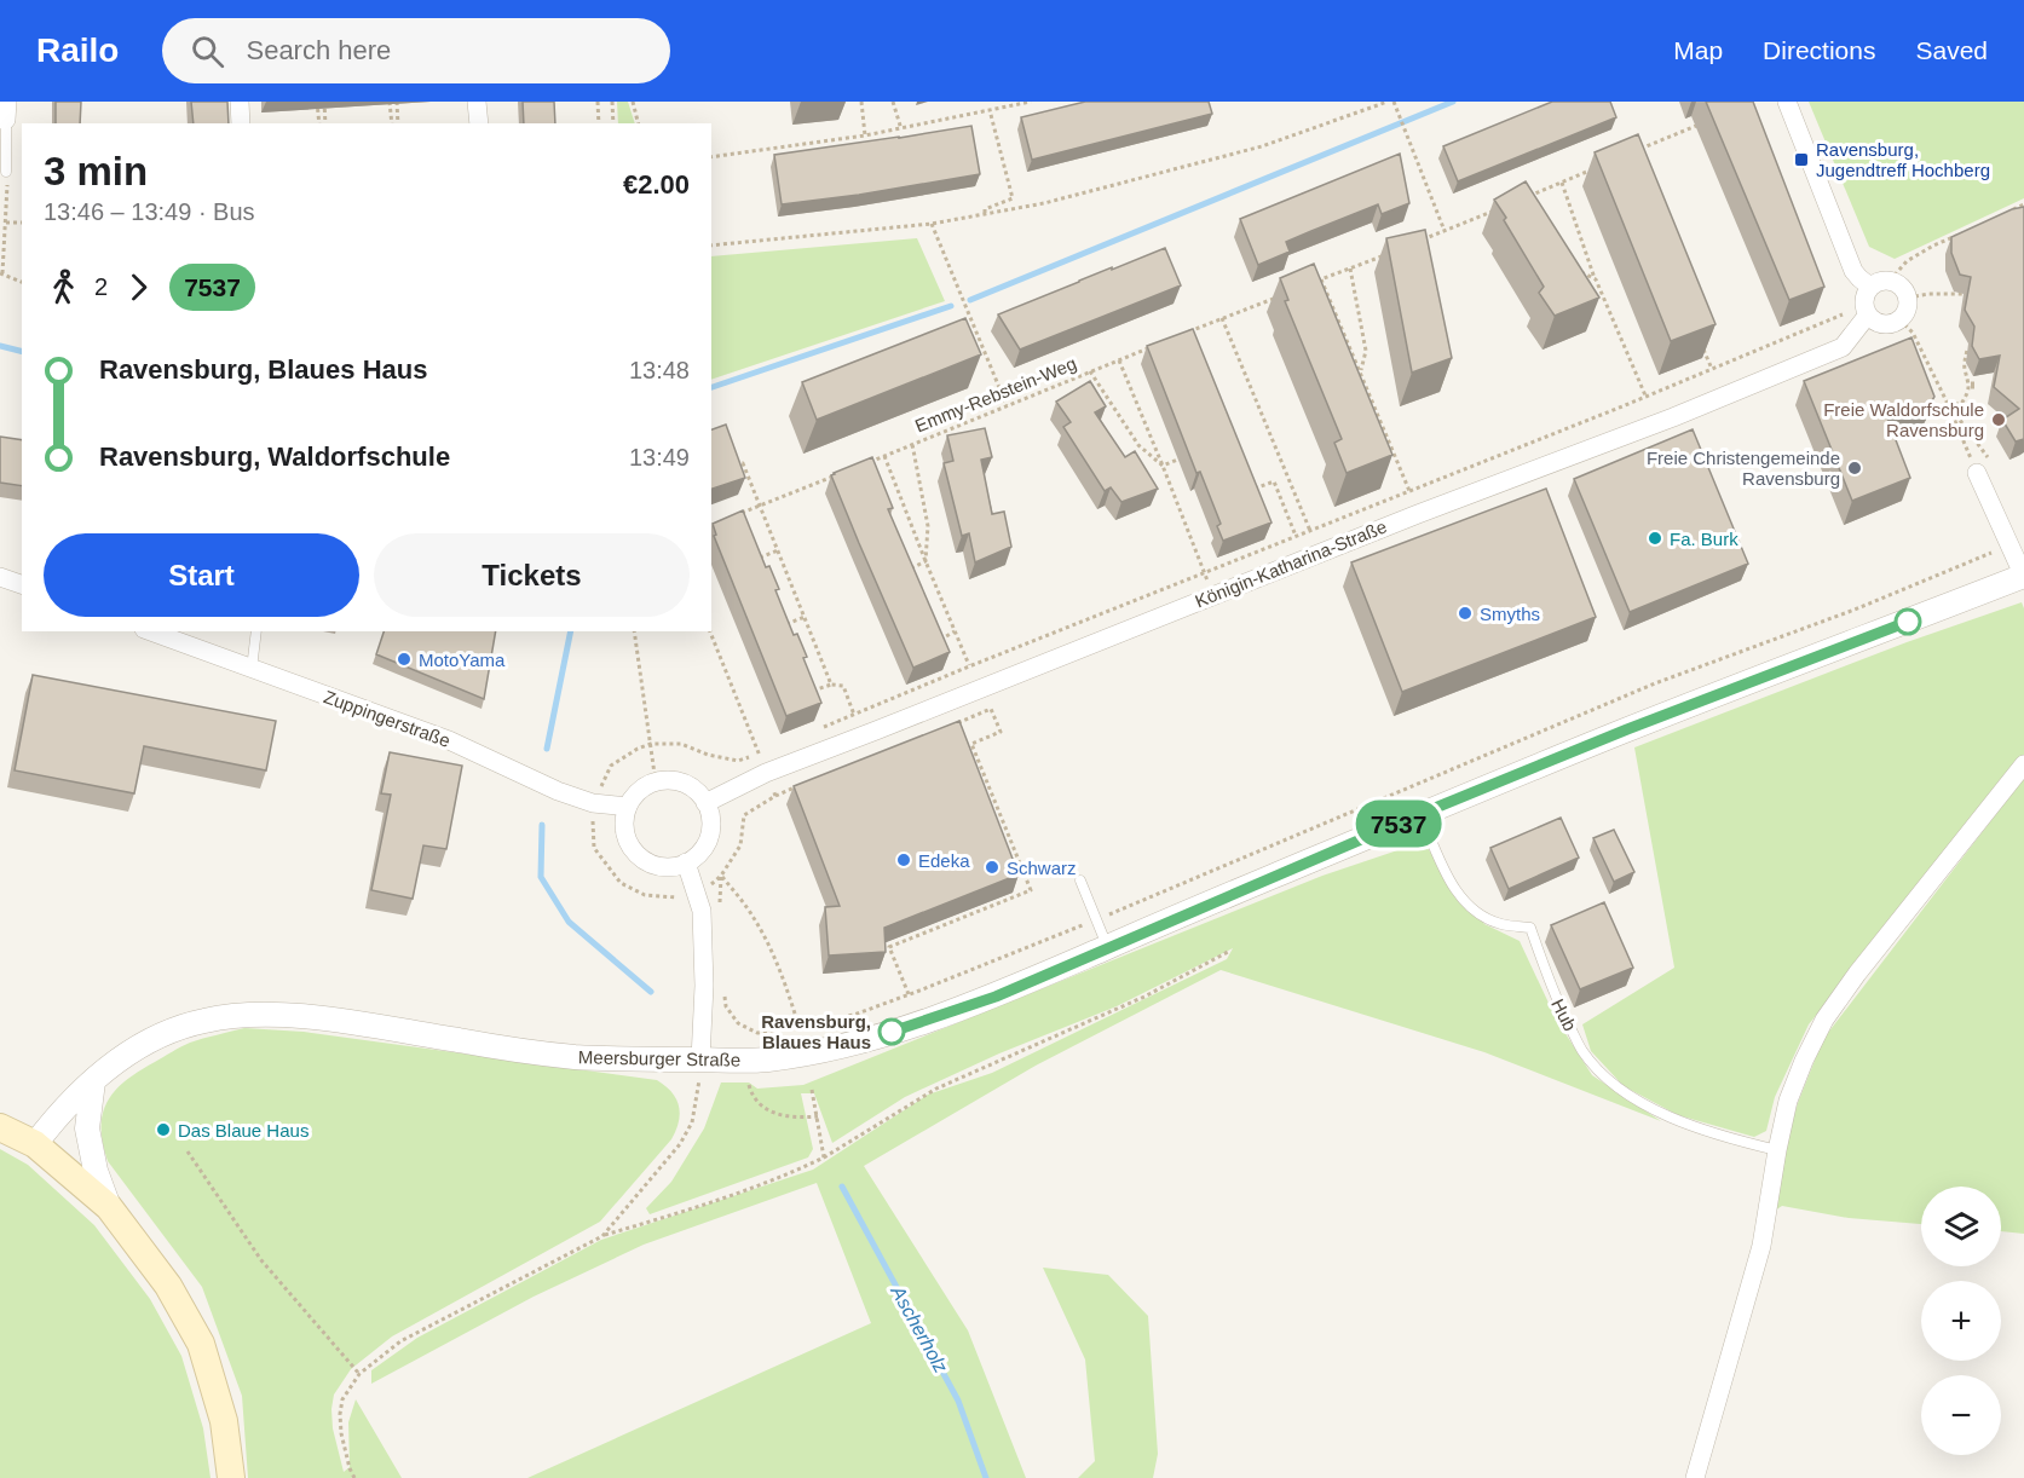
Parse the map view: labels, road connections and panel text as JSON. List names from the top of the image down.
{
  "streets": {
    "street": ["Königin-Katharina-Straße", "Zuppingerstraße", "Meersburger Straße"],
    "lane": ["Hub"],
    "path": ["Emmy-Rebstein-Weg"]
  },
  "crossings": [
    ["Königin-Katharina-Straße", "Zuppingerstraße"],
    ["Hub", "Meersburger Straße"]
  ],
  "water": ["Ascherholz"],
  "places": {
    "transit": ["Ravensburg, Jugendtreff Hochberg"],
    "other": [
      "Freie Waldorfschule Ravensburg",
      "Freie Christengemeinde Ravensburg",
      "Fa. Burk",
      "Smyths",
      "MotoYama",
      "Edeka",
      "Schwarz",
      "Ravensburg, Blaues Haus",
      "Das Blaue Haus"
    ]
  },
  "lines": ["bus line 7537"],
  "page": {
    "header": "Railo",
    "search": "Search here",
    "nav": ["Map", "Directions", "Saved"],
    "on_map": "7537",
    "heading": ["3 min", "13:46 – 13:49 · Bus", "€2.00"],
    "legs": ["2", "7537"],
    "list": [
      {
        "name": "Ravensburg, Blaues Haus",
        "value": "13:48"
      },
      {
        "name": "Ravensburg, Waldorfschule",
        "value": "13:49"
      }
    ],
    "buttons": ["Start", "Tickets"],
    "map_buttons": ["+", "−"]
  }
}
